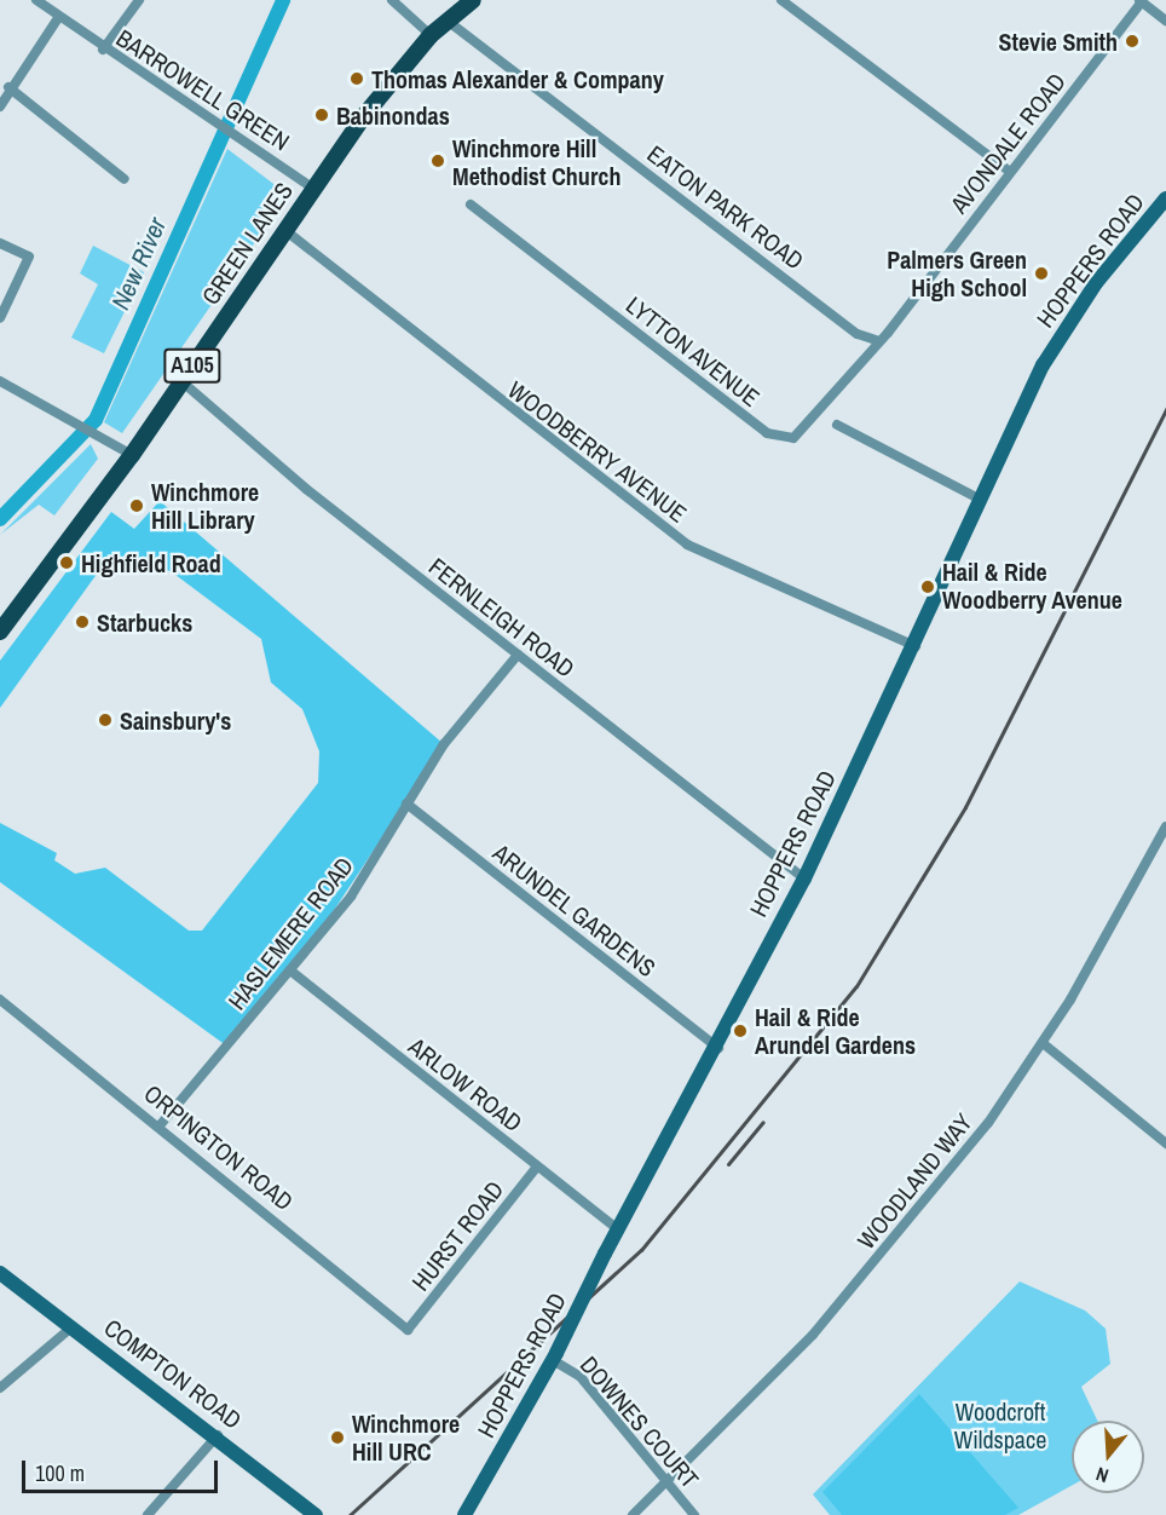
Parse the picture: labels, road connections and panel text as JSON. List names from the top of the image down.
{
  "streets": {
    "main road": ["GREEN LANES", "A105"],
    "street": [
      "BARROWELL GREEN",
      "AVONDALE ROAD",
      "EATON PARK ROAD",
      "HOPPERS ROAD",
      "LYTTON AVENUE",
      "WOODBERRY AVENUE",
      "FERNLEIGH ROAD",
      "ARUNDEL GARDENS",
      "HASLEMERE ROAD",
      "ARLOW ROAD",
      "ORPINGTON ROAD",
      "WOODLAND WAY",
      "HURST ROAD",
      "COMPTON ROAD",
      "DOWNES COURT"
    ]
  },
  "crossings": [
    ["BARROWELL GREEN", "GREEN LANES"],
    ["AVONDALE ROAD", "EATON PARK ROAD"],
    ["AVONDALE ROAD", "LYTTON AVENUE"],
    ["EATON PARK ROAD", "GREEN LANES"],
    ["EATON PARK ROAD", "LYTTON AVENUE"],
    ["GREEN LANES", "WOODBERRY AVENUE"],
    ["GREEN LANES", "FERNLEIGH ROAD"],
    ["HOPPERS ROAD", "WOODBERRY AVENUE"],
    ["HOPPERS ROAD", "FERNLEIGH ROAD"],
    ["HOPPERS ROAD", "ARUNDEL GARDENS"],
    ["HOPPERS ROAD", "ARLOW ROAD"],
    ["HOPPERS ROAD", "DOWNES COURT"],
    ["FERNLEIGH ROAD", "HASLEMERE ROAD"],
    ["ARUNDEL GARDENS", "HASLEMERE ROAD"],
    ["HASLEMERE ROAD", "ARLOW ROAD"],
    ["HASLEMERE ROAD", "ORPINGTON ROAD"],
    ["ARLOW ROAD", "HURST ROAD"],
    ["ORPINGTON ROAD", "HURST ROAD"],
    ["WOODLAND WAY", "DOWNES COURT"]
  ],
  "water": ["New River"],
  "parks": ["Woodcroft Wildspace"],
  "places": [
    "Stevie Smith",
    "Thomas Alexander & Company",
    "Babinondas",
    "Winchmore Hill Methodist Church",
    "Palmers Green High School",
    "Winchmore Hill Library",
    "Highfield Road",
    "Hail & Ride Woodberry Avenue",
    "Starbucks",
    "Sainsbury's",
    "Hail & Ride Arundel Gardens",
    "Winchmore Hill URC"
  ],
  "scale_bar": "100 m",
  "north": "bottom"
}
